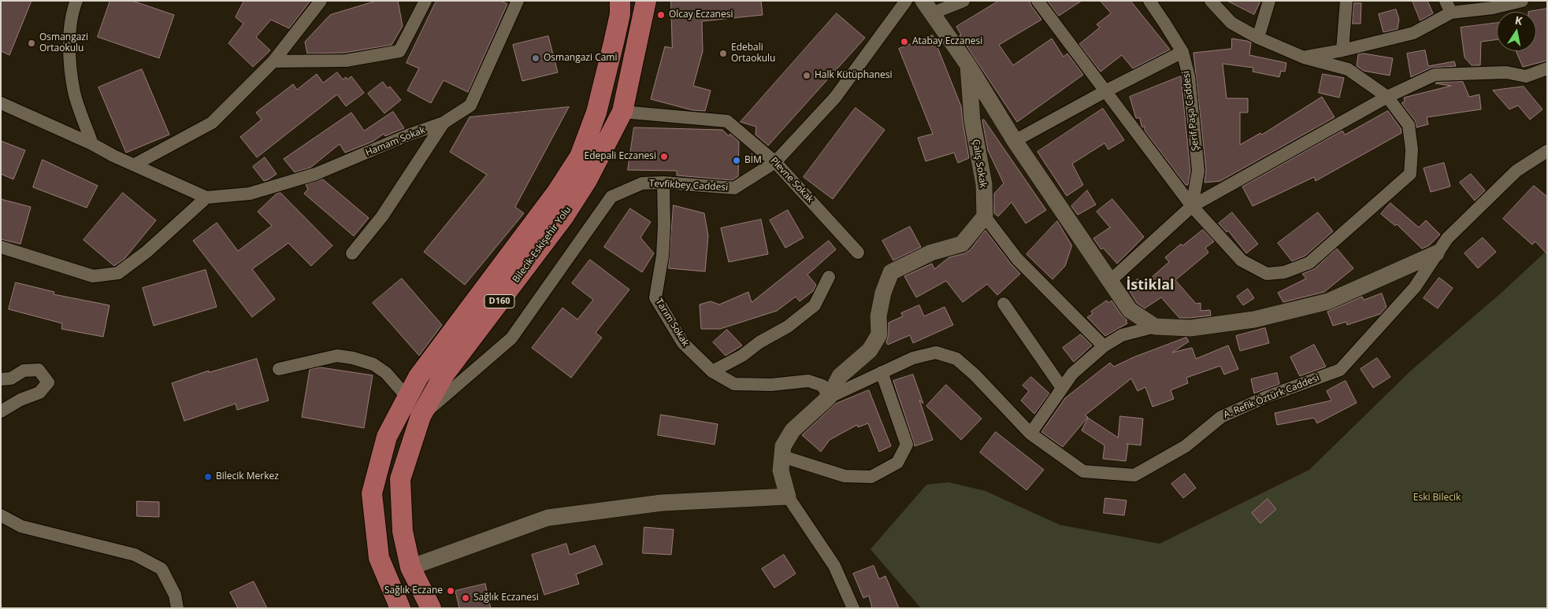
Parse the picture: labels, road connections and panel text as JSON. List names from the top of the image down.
{
  "streets": {
    "main road": ["Bilecik-Eskişehir Yolu", "D160"],
    "street": [
      "Şerif Paşa Caddesi",
      "Hamam Sokak",
      "Çalış Sokak",
      "Plevne Sokak",
      "Tevfikbey Caddesi",
      "Tarım Sokak",
      "A. Refik Öztürk Caddesi"
    ]
  },
  "crossings": [
    ["Plevne Sokak", "Tevfikbey Caddesi"],
    ["Plevne Sokak", "Bilecik-Eskişehir Yolu"],
    ["Tevfikbey Caddesi", "Bilecik-Eskişehir Yolu"],
    ["Tevfikbey Caddesi", "Tarım Sokak"],
    ["Tarım Sokak", "A. Refik Öztürk Caddesi"]
  ],
  "districts": ["İstiklal"],
  "parks": ["Eski Bilecik"],
  "places": [
    "Olcay Eczanesi",
    "Atabay Eczanesi",
    "Osmangazi Ortaokulu",
    "Edebali Ortaokulu",
    "Osmangazi Cami",
    "Halk Kütüphanesi",
    "Edepali Eczanesi",
    "BİM",
    "Bilecik Merkez",
    "Sağlık Eczane",
    "Sağlık Eczanesi"
  ],
  "north": "top"
}
